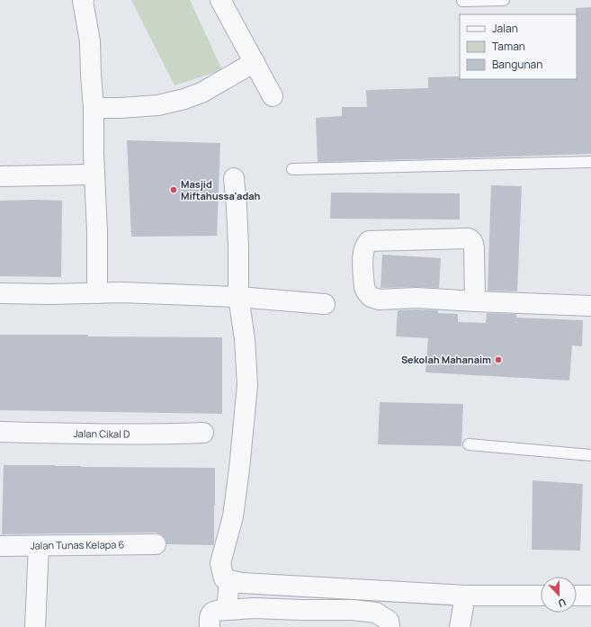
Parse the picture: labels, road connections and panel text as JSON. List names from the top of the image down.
{
  "streets": {
    "street": ["Jalan Cikal D", "Jalan Tunas Kelapa 6"]
  },
  "places": ["Masjid Miftahussa'adah", "Sekolah Mahanaim"],
  "legend": ["Jalan", "Taman", "Bangunan"],
  "north": "bottom"
}
